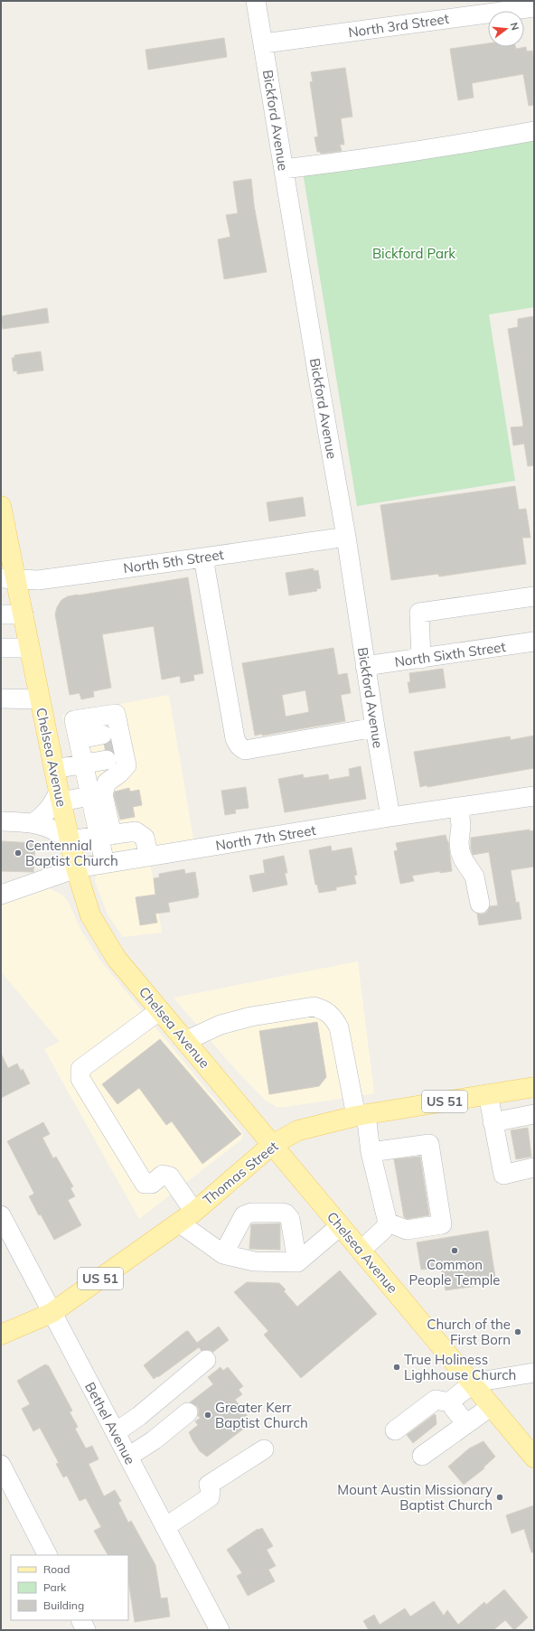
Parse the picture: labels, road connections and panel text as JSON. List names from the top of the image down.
{
  "streets": {
    "main road": ["Chelsea Avenue", "US 51", "Thomas Street"],
    "street": [
      "North 3rd Street",
      "Bickford Avenue",
      "North 5th Street",
      "North Sixth Street",
      "North 7th Street",
      "Bethel Avenue"
    ]
  },
  "crossings": [
    ["North 3rd Street", "Bickford Avenue"],
    ["Bickford Avenue", "North 5th Street"],
    ["Bickford Avenue", "North Sixth Street"],
    ["Bickford Avenue", "North 7th Street"],
    ["North 5th Street", "Chelsea Avenue"],
    ["Chelsea Avenue", "North 7th Street"],
    ["Chelsea Avenue", "Thomas Street"],
    ["Thomas Street", "Bethel Avenue"]
  ],
  "parks": ["Bickford Park"],
  "places": [
    "Centennial Baptist Church",
    "Common People Temple",
    "Church of the First Born",
    "True Holiness Lighhouse Church",
    "Greater Kerr Baptist Church",
    "Mount Austin Missionary Baptist Church"
  ],
  "legend": ["Road", "Park", "Building"],
  "north": "right"
}
